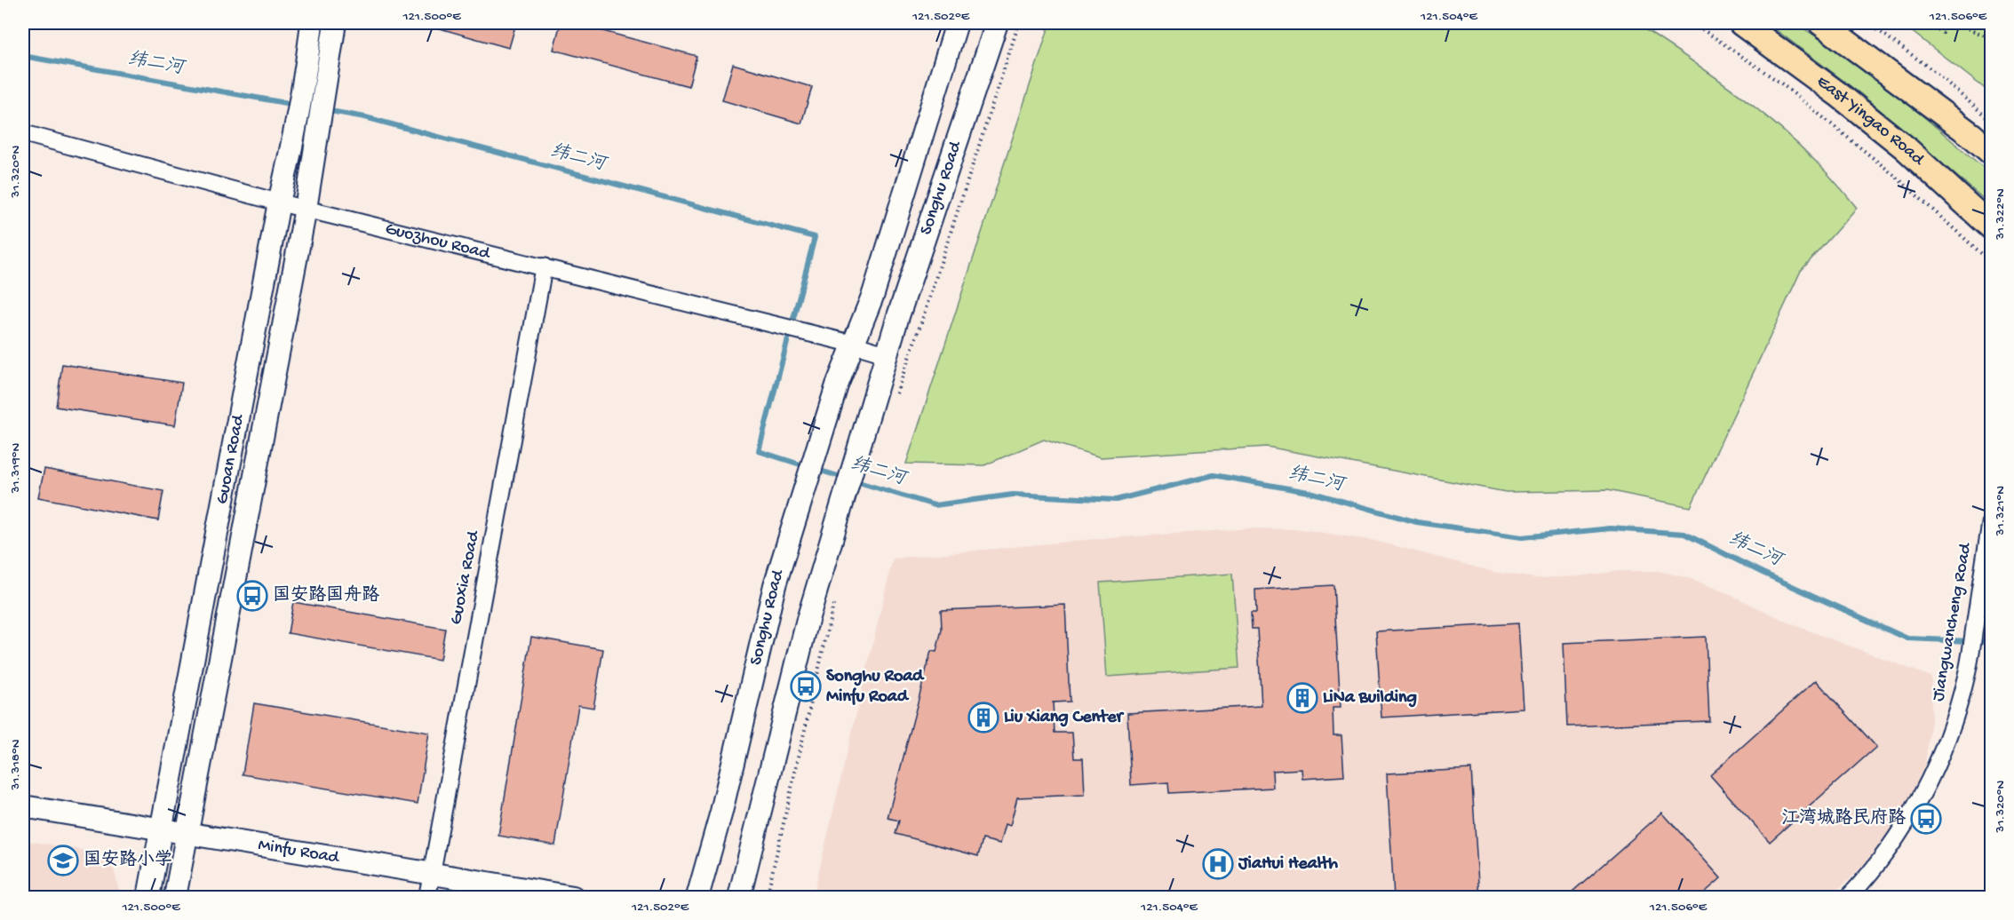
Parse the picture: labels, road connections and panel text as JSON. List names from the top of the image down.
{
  "streets": {
    "main road": ["East Yingao Road"],
    "street": [
      "Songhu Road",
      "Guozhou Road",
      "Guoan Road",
      "Guoxia Road",
      "Jiangwancheng Road",
      "Minfu Road"
    ]
  },
  "crossings": [
    ["Songhu Road", "Guozhou Road"],
    ["Guozhou Road", "Guoan Road"],
    ["Guozhou Road", "Guoxia Road"],
    ["Guoan Road", "Minfu Road"],
    ["Guoxia Road", "Minfu Road"]
  ],
  "water": ["纬二河"],
  "places": {
    "bus stop": ["国安路国舟路", "Songhu Road Minfu Road", "江湾城路民府路"],
    "building": ["LiNa Building", "Liu Xiang Center"],
    "school or university": ["国安路小学"],
    "hospital": ["JiaHui Health"]
  },
  "coordinates": [
    "121.500°E",
    "121.502°E",
    "121.504°E",
    "121.506°E",
    "31.320°N",
    "31.322°N",
    "31.319°N",
    "31.321°N",
    "31.318°N"
  ]
}
